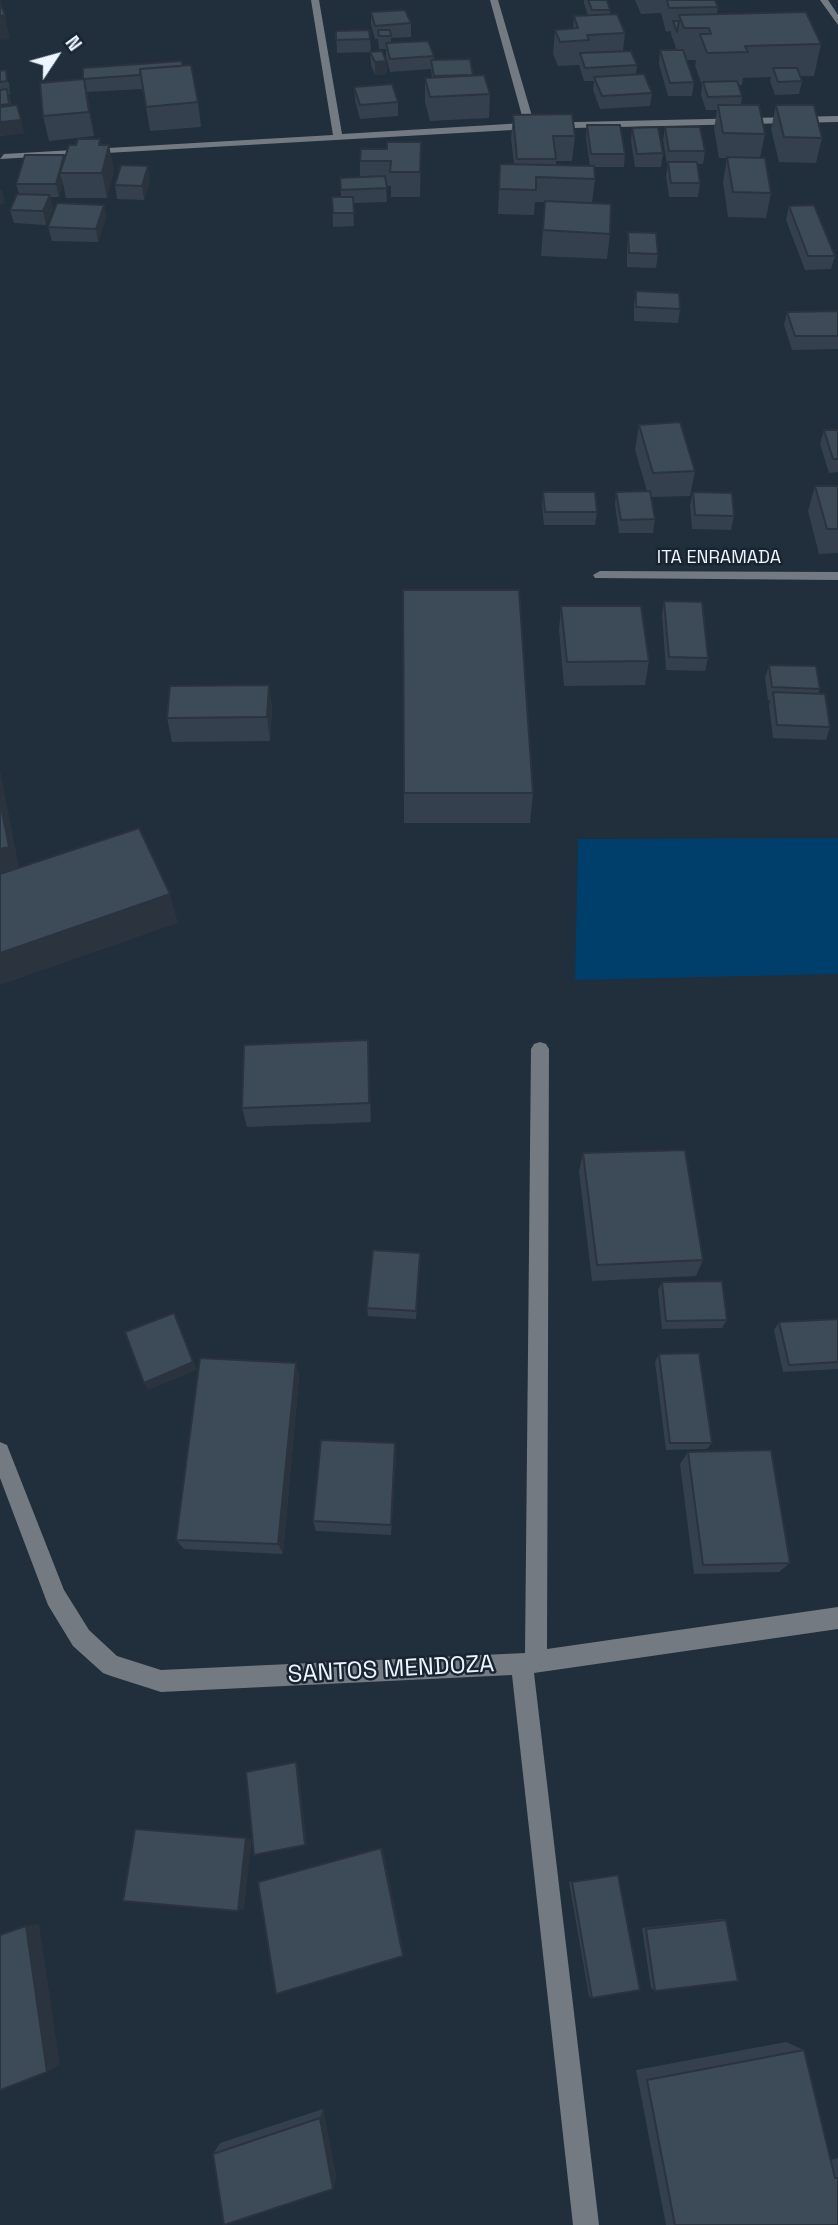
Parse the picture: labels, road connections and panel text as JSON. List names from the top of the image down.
{
  "streets": {
    "street": ["ITA ENRAMADA", "SANTOS MENDOZA"]
  },
  "north": "top right"
}
